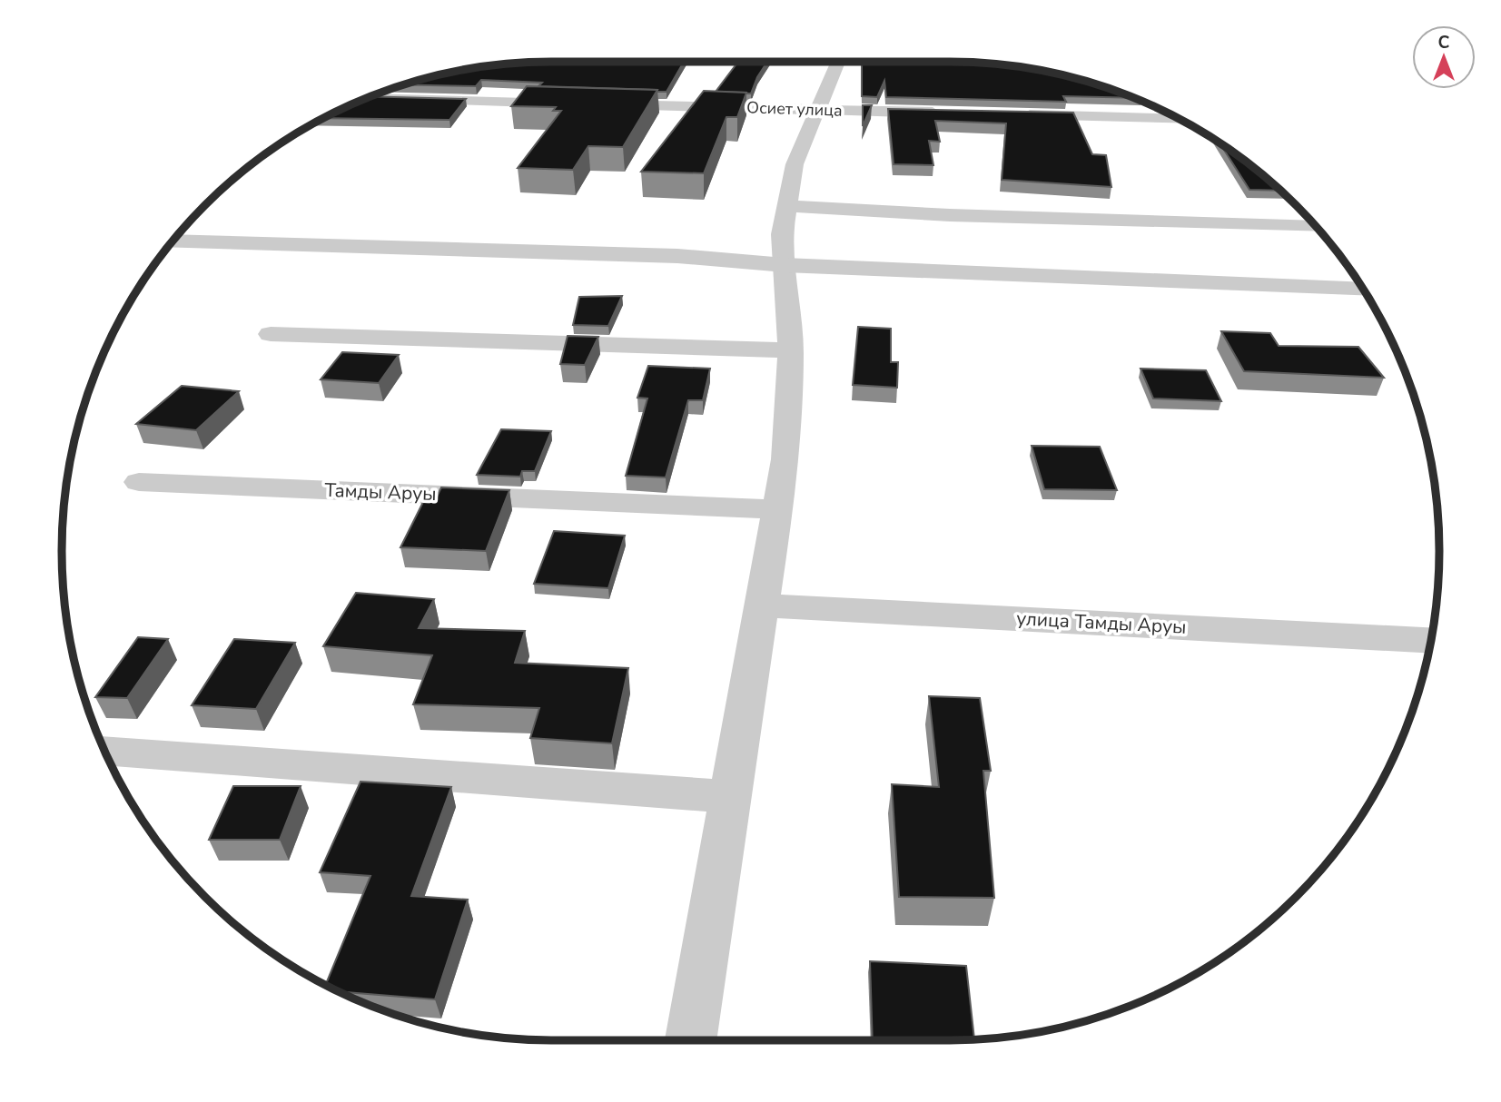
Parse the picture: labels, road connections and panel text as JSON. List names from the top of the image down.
{
  "streets": {
    "street": ["Осиет улица", "Тамды Аруы", "улица Тамды Аруы"]
  },
  "north": "top"
}
